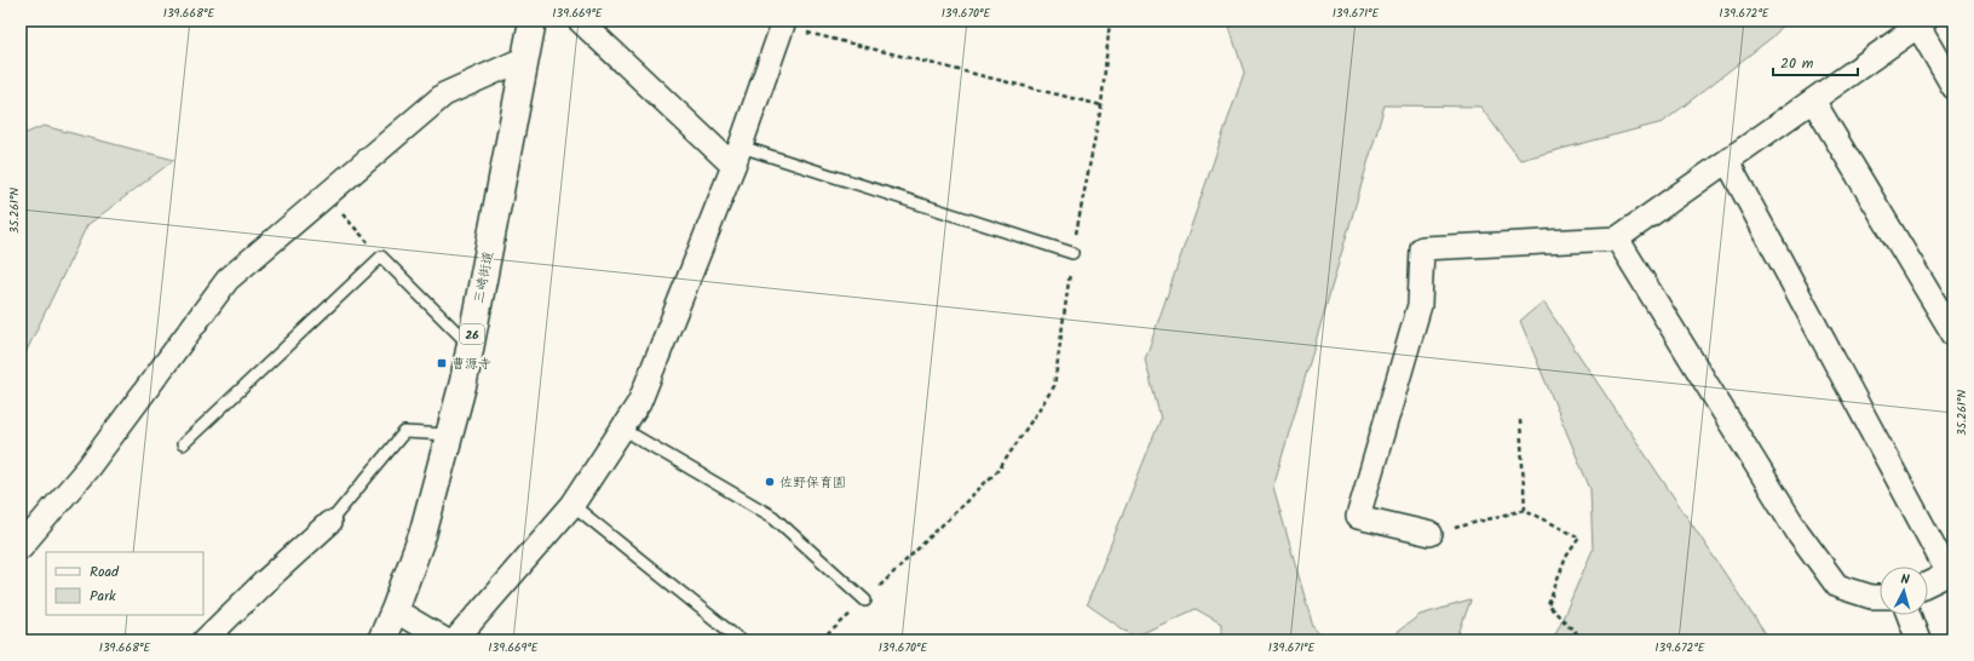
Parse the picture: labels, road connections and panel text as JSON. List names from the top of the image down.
{
  "streets": {
    "main road": ["三崎街道", "26"]
  },
  "places": {
    "transit": ["曹源寺"],
    "other": ["佐野保育園"]
  },
  "legend": ["Road", "Park"],
  "scale_bar": "20 m",
  "north": "top",
  "coordinates": [
    "139.668°E",
    "139.669°E",
    "139.670°E",
    "139.671°E",
    "139.672°E",
    "35.261°N"
  ]
}
